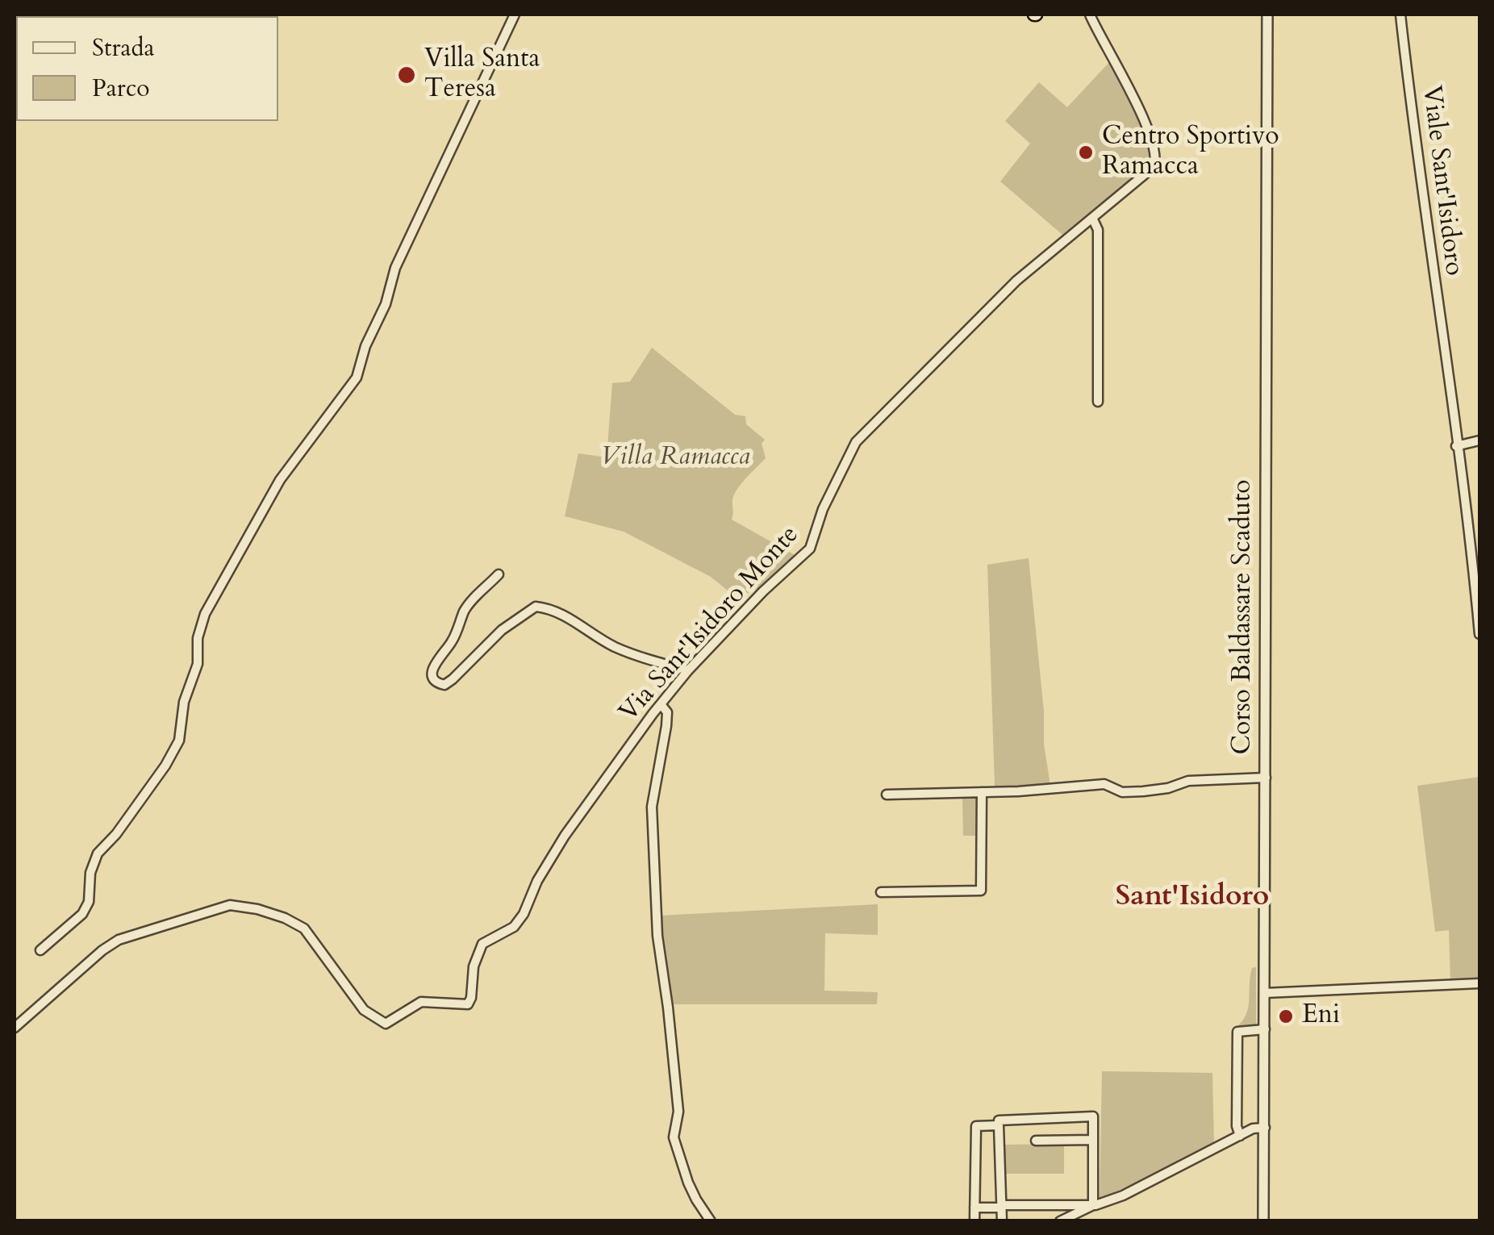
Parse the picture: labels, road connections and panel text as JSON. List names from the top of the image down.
{
  "streets": {
    "street": ["Viale Sant'Isidoro", "Corso Baldassare Scaduto", "Via Sant'Isidoro Monte"]
  },
  "districts": ["Sant'Isidoro"],
  "parks": ["Villa Ramacca"],
  "places": ["Villa Santa Teresa", "Centro Sportivo Ramacca", "Eni"],
  "legend": ["Strada", "Parco"]
}
